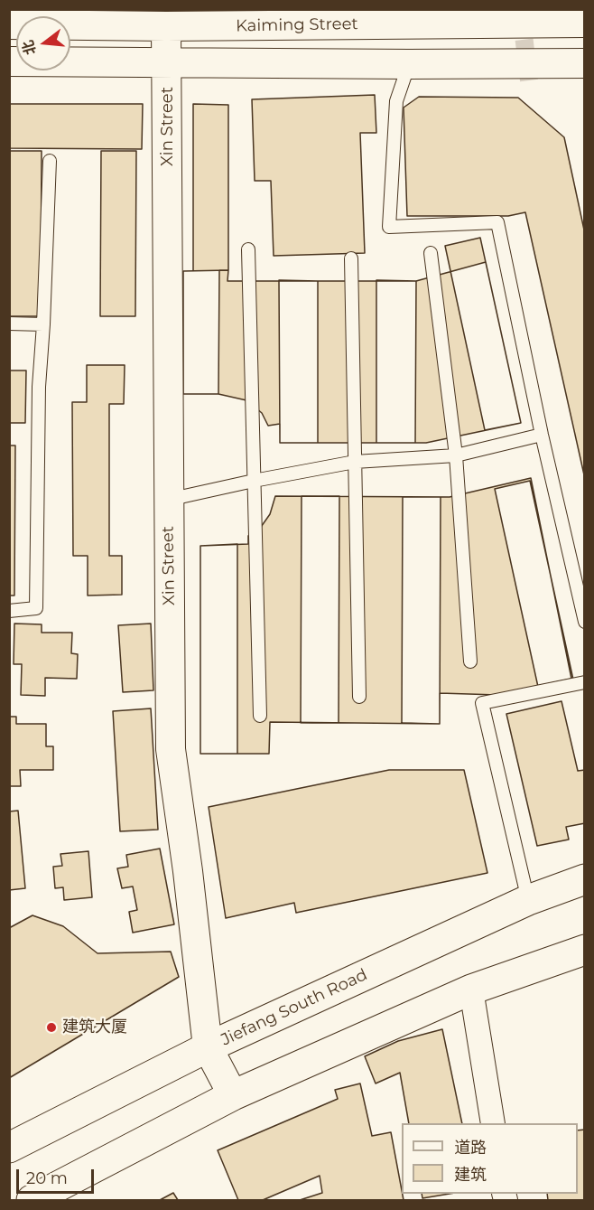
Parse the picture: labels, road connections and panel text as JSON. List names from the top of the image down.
{
  "streets": {
    "main road": ["Jiefang South Road"],
    "street": ["Kaiming Street", "Xin Street"]
  },
  "crossings": [
    ["Kaiming Street", "Xin Street"],
    ["Xin Street", "Jiefang South Road"]
  ],
  "places": ["建筑大厦"],
  "legend": ["道路", "建筑"],
  "scale_bar": "20 m",
  "north": "left"
}
